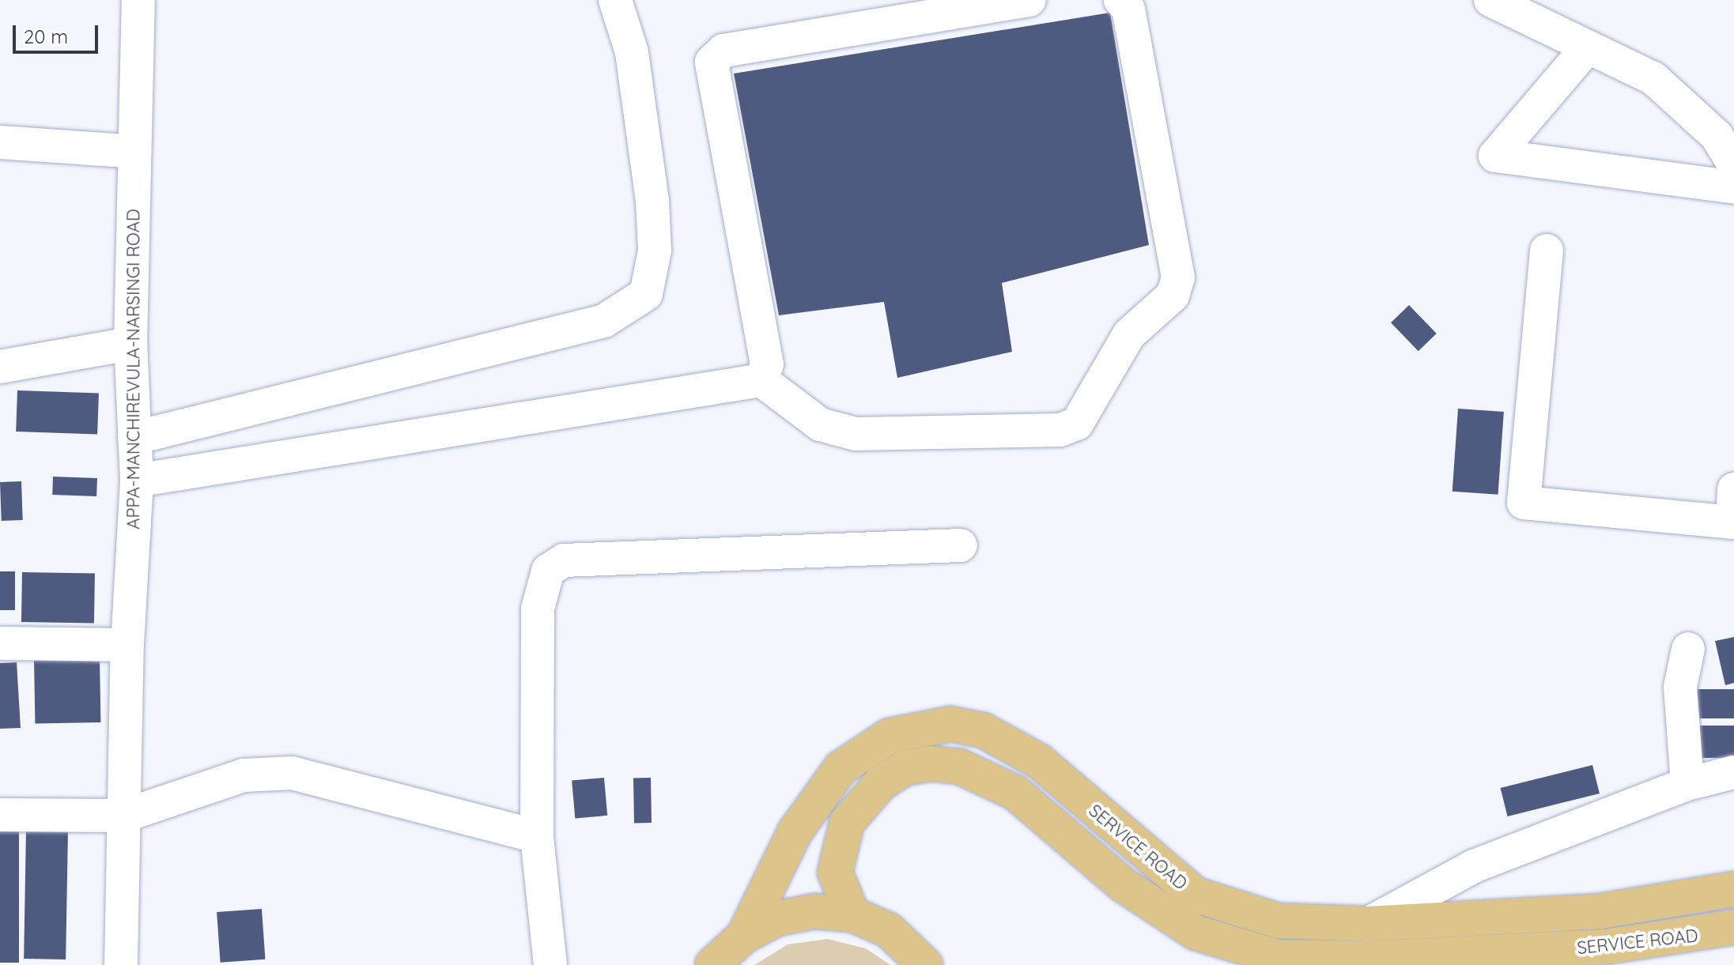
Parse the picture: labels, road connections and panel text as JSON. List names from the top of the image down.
{
  "streets": {
    "main road": ["SERVICE ROAD"],
    "street": ["APPA-MANCHIREVULA-NARSINGI ROAD"]
  },
  "scale_bar": "20 m"
}
